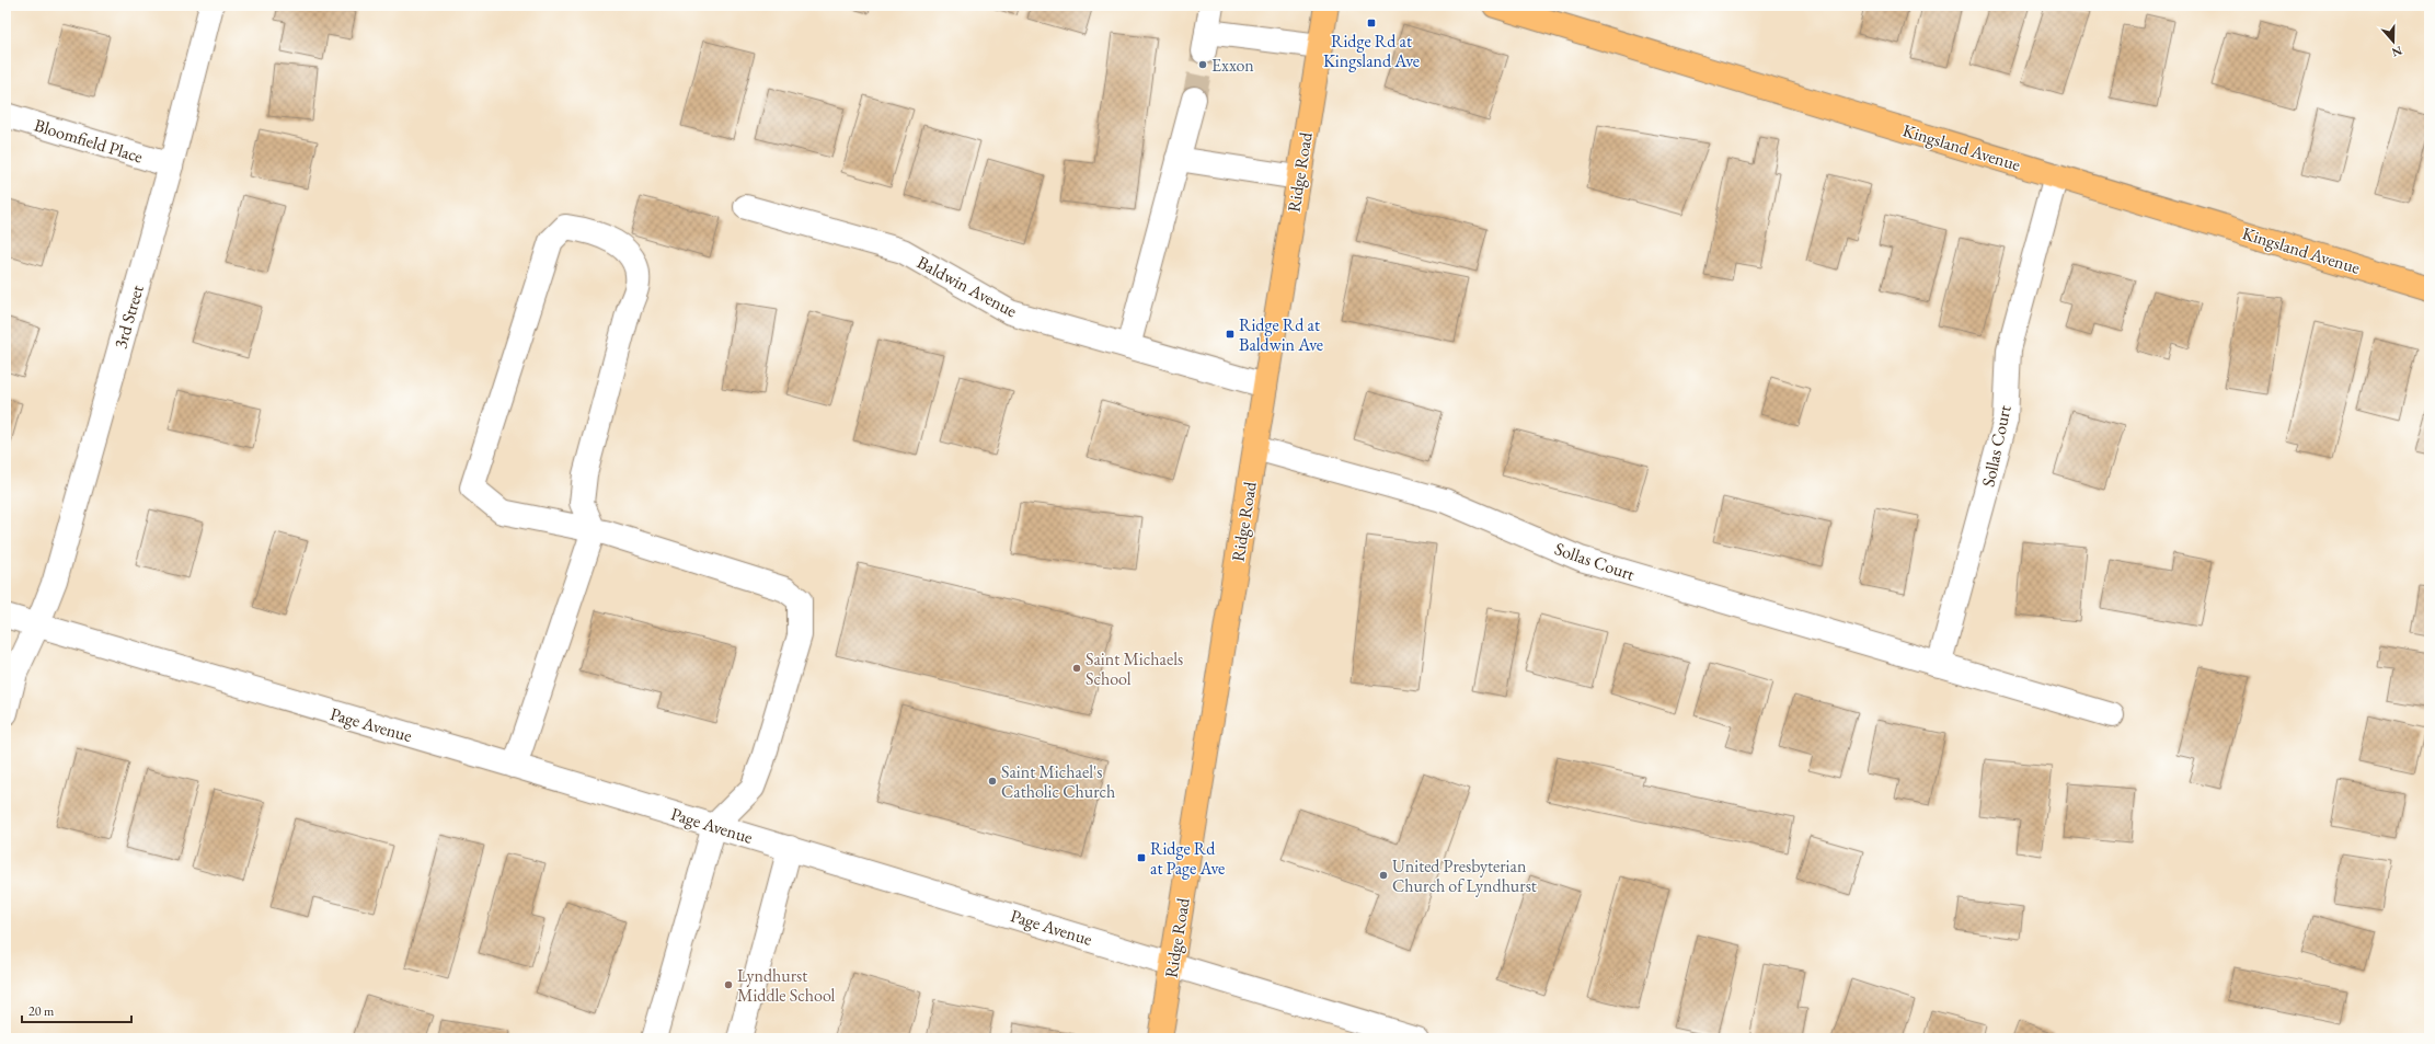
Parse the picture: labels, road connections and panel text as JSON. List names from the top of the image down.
{
  "streets": {
    "main road": ["Kingsland Avenue", "Ridge Road"],
    "street": [
      "Bloomfield Place",
      "Baldwin Avenue",
      "3rd Street",
      "Sollas Court",
      "Page Avenue"
    ]
  },
  "crossings": [
    ["Bloomfield Place", "3rd Street"],
    ["Kingsland Avenue", "Sollas Court"],
    ["Ridge Road", "Baldwin Avenue"],
    ["Ridge Road", "Sollas Court"],
    ["Ridge Road", "Page Avenue"],
    ["3rd Street", "Page Avenue"]
  ],
  "places": {
    "transit": ["Ridge Rd at Kingsland Ave", "Ridge Rd at Baldwin Ave", "Ridge Rd at Page Ave"],
    "other": [
      "Exxon",
      "Saint Michaels School",
      "Saint Michael's Catholic Church",
      "United Presbyterian Church of Lyndhurst",
      "Lyndhurst Middle School"
    ]
  },
  "scale_bar": "20 m",
  "north": "bottom"
}
